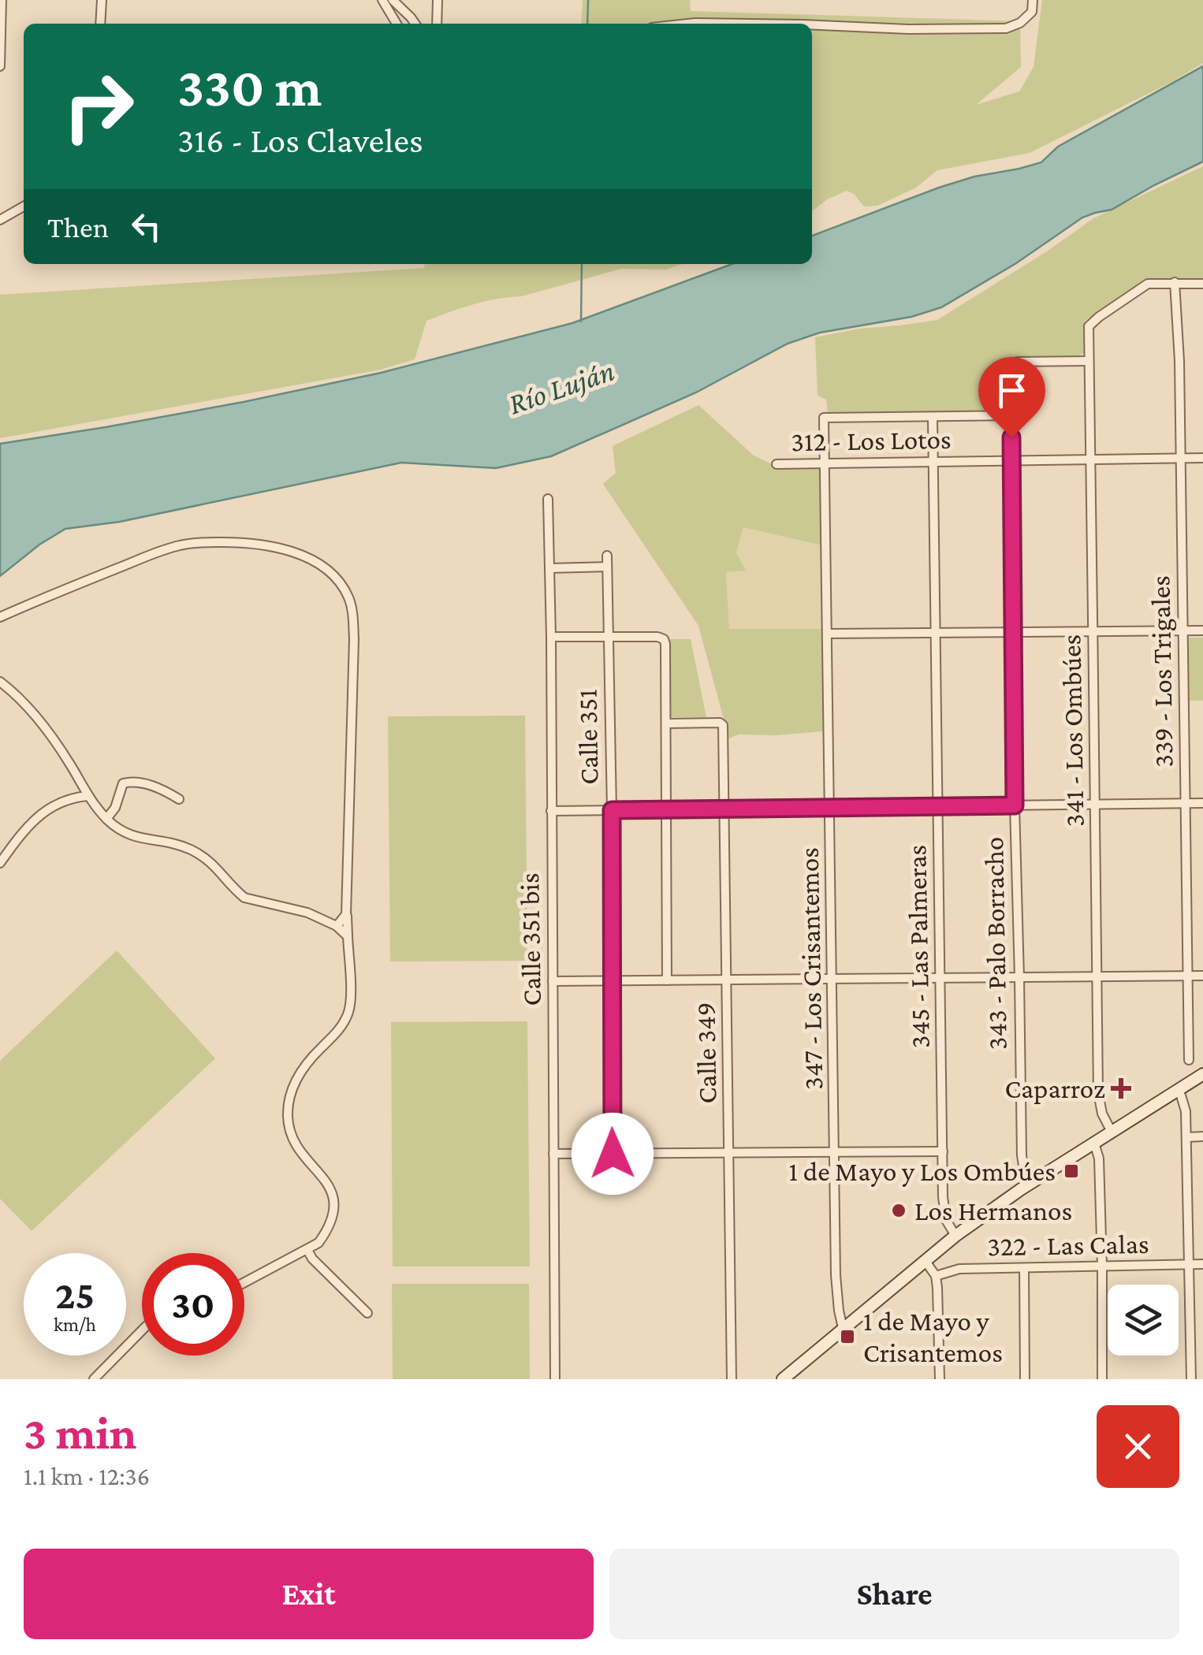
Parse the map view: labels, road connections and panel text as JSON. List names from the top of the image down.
{
  "streets": {
    "street": [
      "312 - Los Lotos",
      "339 - Los Trigales",
      "341 - Los Ombúes",
      "Calle 351",
      "Calle 351 bis",
      "343 - Palo Borracho",
      "345 - Las Palmeras",
      "347 - Los Crisantemos",
      "Calle 349",
      "322 - Las Calas"
    ]
  },
  "crossings": [
    ["312 - Los Lotos", "339 - Los Trigales"],
    ["312 - Los Lotos", "341 - Los Ombúes"],
    ["312 - Los Lotos", "343 - Palo Borracho"],
    ["312 - Los Lotos", "345 - Las Palmeras"],
    ["312 - Los Lotos", "347 - Los Crisantemos"],
    ["339 - Los Trigales", "341 - Los Ombúes"],
    ["341 - Los Ombúes", "343 - Palo Borracho"],
    ["345 - Las Palmeras", "347 - Los Crisantemos"]
  ],
  "water": ["Río Luján"],
  "places": {
    "health": ["Caparroz"],
    "transit": ["1 de Mayo y Los Ombúes", "1 de Mayo y Crisantemos"],
    "other": ["Los Hermanos"]
  },
  "page": {
    "turn": ["330 m", "316 - Los Claveles"],
    "then": "Then",
    "speed": "25 km/h",
    "limit": "30",
    "heading": ["3 min", "1.1 km · 12:36"],
    "buttons": ["Exit", "Share"]
  }
}
